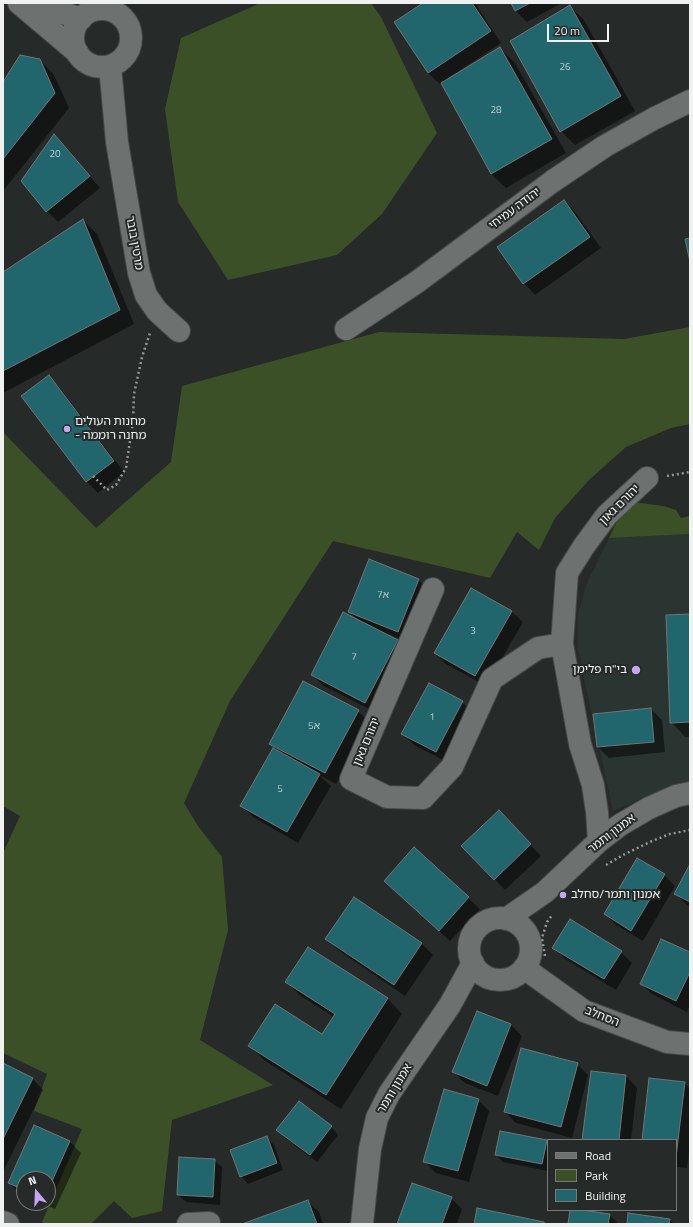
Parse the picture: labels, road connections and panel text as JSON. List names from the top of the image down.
{
  "streets": {
    "street": [
      "יהודה עמיחי",
      "מרטין בובר",
      "יהורם גאון",
      "אמנון ותמר",
      "הסחלב"
    ]
  },
  "crossings": [
    ["יהורם גאון", "אמנון ותמר"],
    ["אמנון ותמר", "הסחלב"]
  ],
  "places": ["מחנות העולים - מחנה רוממה", "בי\"ח פלימן", "אמנון ותמר/סחלב"],
  "house_numbers": [
    "26",
    "28",
    "20",
    "7א",
    "3",
    "7",
    "1",
    "5א",
    "5"
  ],
  "legend": ["Road", "Park", "Building"],
  "scale_bar": "20 m",
  "north": "top"
}
